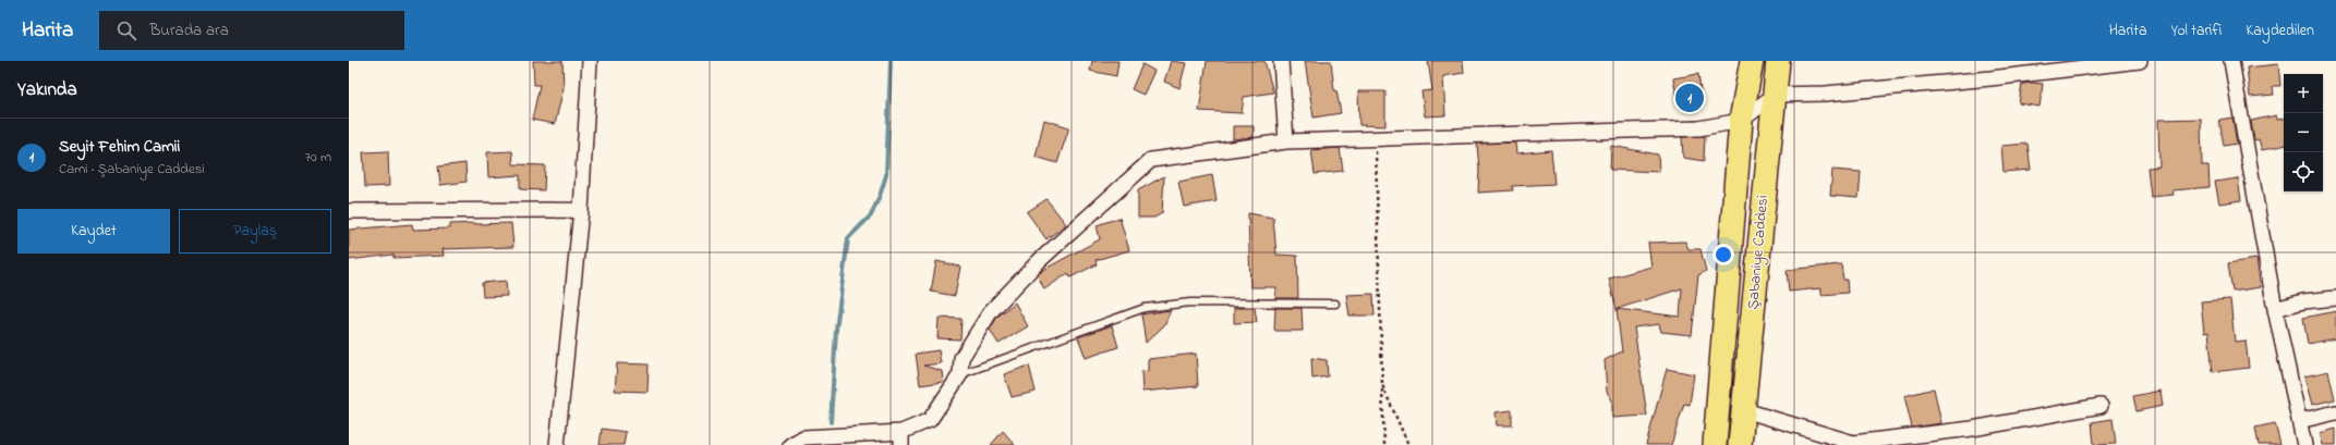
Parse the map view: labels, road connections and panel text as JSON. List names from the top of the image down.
{
  "streets": {
    "highway": ["Şabaniye Caddesi"]
  },
  "page": {
    "header": "Harita",
    "search": "Burada ara",
    "nav": ["Harita", "Yol tarifi", "Kaydedilen"],
    "heading": "Yakında",
    "map_buttons": ["+", "−"],
    "pins": "1",
    "list": [
      {
        "mark": "1",
        "name": "Seyit Fehim Camii",
        "note": "Cami · Şabaniye Caddesi",
        "value": "70 m"
      }
    ],
    "buttons": ["Kaydet", "Paylaş"]
  }
}
